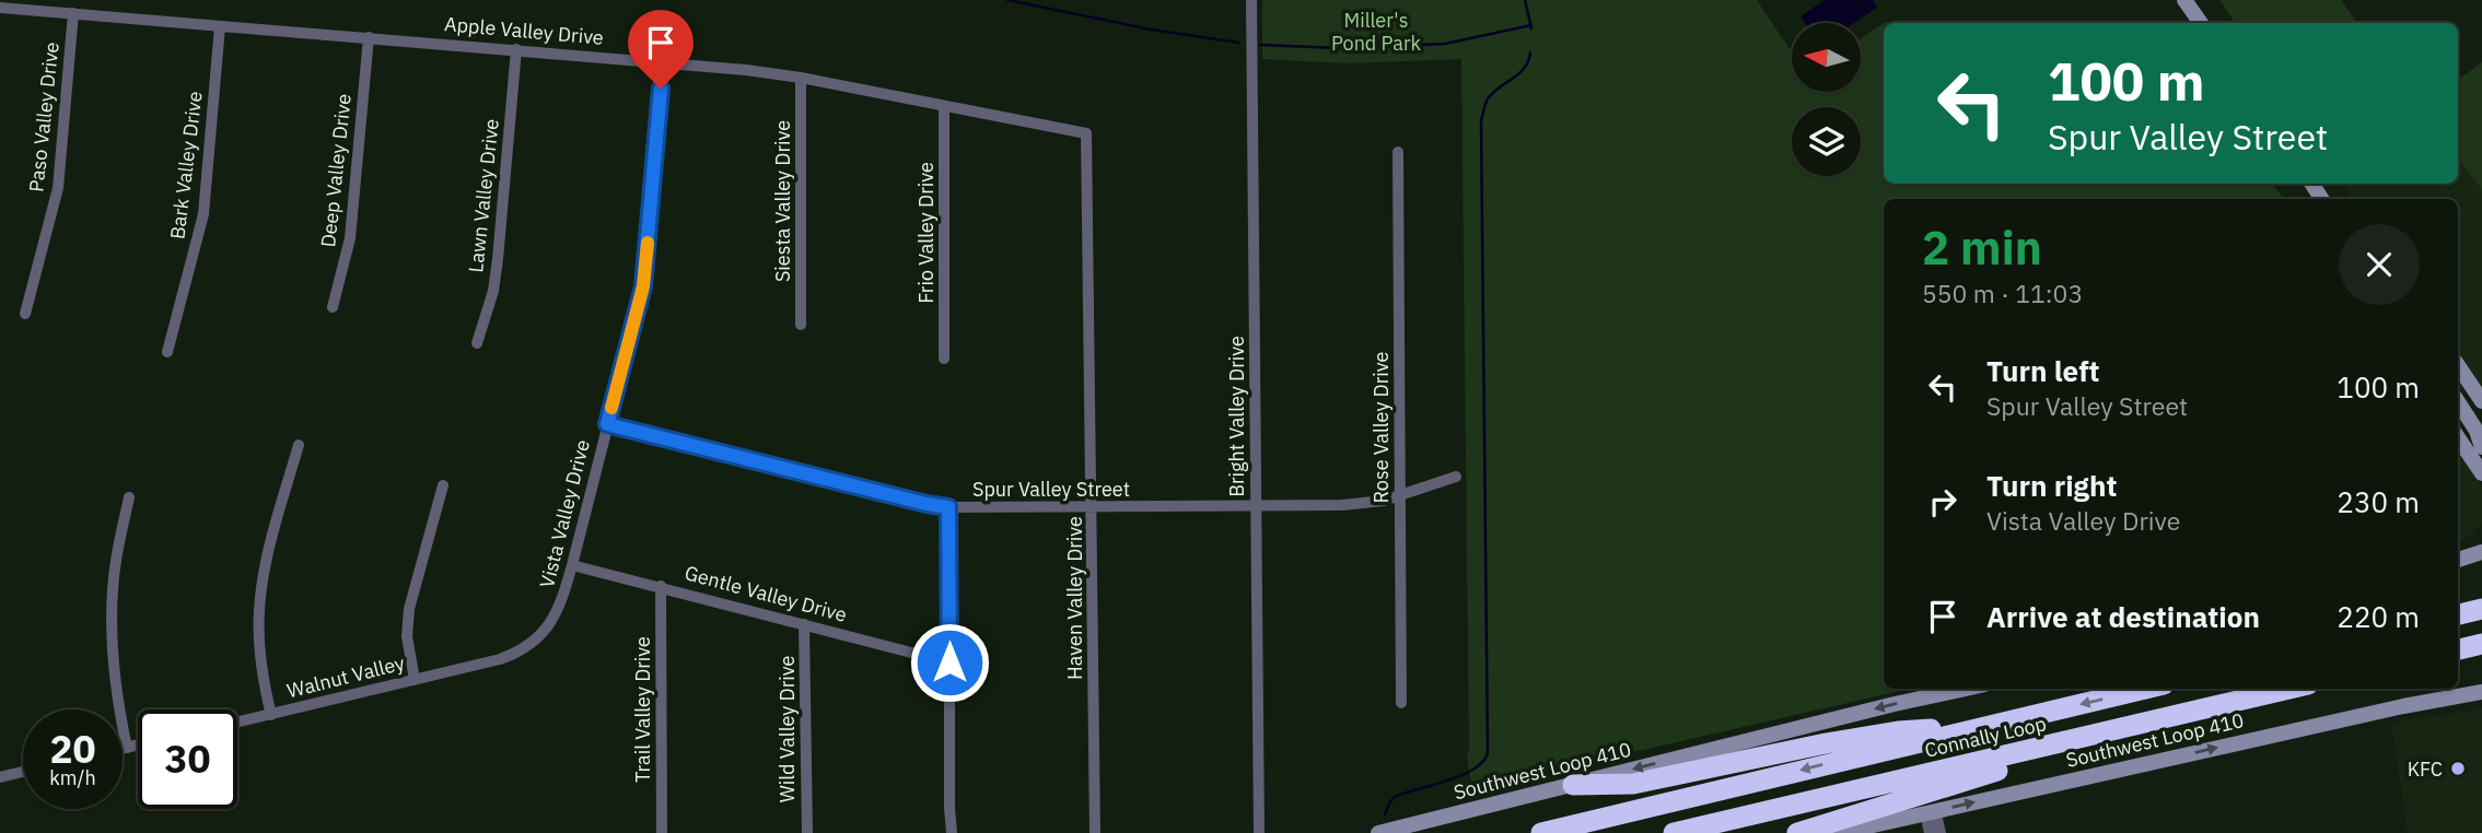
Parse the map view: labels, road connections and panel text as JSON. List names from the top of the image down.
{
  "streets": {
    "highway": ["Connally Loop"],
    "main road": ["Southwest Loop 410"],
    "street": [
      "Apple Valley Drive",
      "Paso Valley Drive",
      "Bark Valley Drive",
      "Deep Valley Drive",
      "Lawn Valley Drive",
      "Siesta Valley Drive",
      "Frio Valley Drive",
      "Bright Valley Drive",
      "Rose Valley Drive",
      "Spur Valley Street",
      "Vista Valley Drive",
      "Gentle Valley Drive",
      "Haven Valley Drive",
      "Walnut Valley",
      "Trail Valley Drive",
      "Wild Valley Drive"
    ]
  },
  "crossings": [
    ["Apple Valley Drive", "Paso Valley Drive"],
    ["Apple Valley Drive", "Bark Valley Drive"],
    ["Apple Valley Drive", "Deep Valley Drive"],
    ["Apple Valley Drive", "Lawn Valley Drive"],
    ["Apple Valley Drive", "Siesta Valley Drive"],
    ["Apple Valley Drive", "Frio Valley Drive"],
    ["Apple Valley Drive", "Vista Valley Drive"],
    ["Apple Valley Drive", "Haven Valley Drive"],
    ["Bright Valley Drive", "Spur Valley Street"],
    ["Rose Valley Drive", "Spur Valley Street"],
    ["Spur Valley Street", "Vista Valley Drive"],
    ["Spur Valley Street", "Haven Valley Drive"],
    ["Vista Valley Drive", "Gentle Valley Drive"],
    ["Vista Valley Drive", "Walnut Valley"],
    ["Gentle Valley Drive", "Trail Valley Drive"],
    ["Gentle Valley Drive", "Wild Valley Drive"]
  ],
  "parks": ["Miller's Pond Park"],
  "places": ["KFC"],
  "north": "left",
  "page": {
    "turn": ["100 m", "Spur Valley Street"],
    "heading": ["2 min", "550 m · 11:03"],
    "list": [
      {
        "name": "Turn left",
        "note": "Spur Valley Street",
        "value": "100 m"
      },
      {
        "name": "Turn right",
        "note": "Vista Valley Drive",
        "value": "230 m"
      },
      {
        "name": "Arrive at destination",
        "value": "220 m"
      }
    ],
    "speed": "20 km/h",
    "limit": "30"
  }
}
